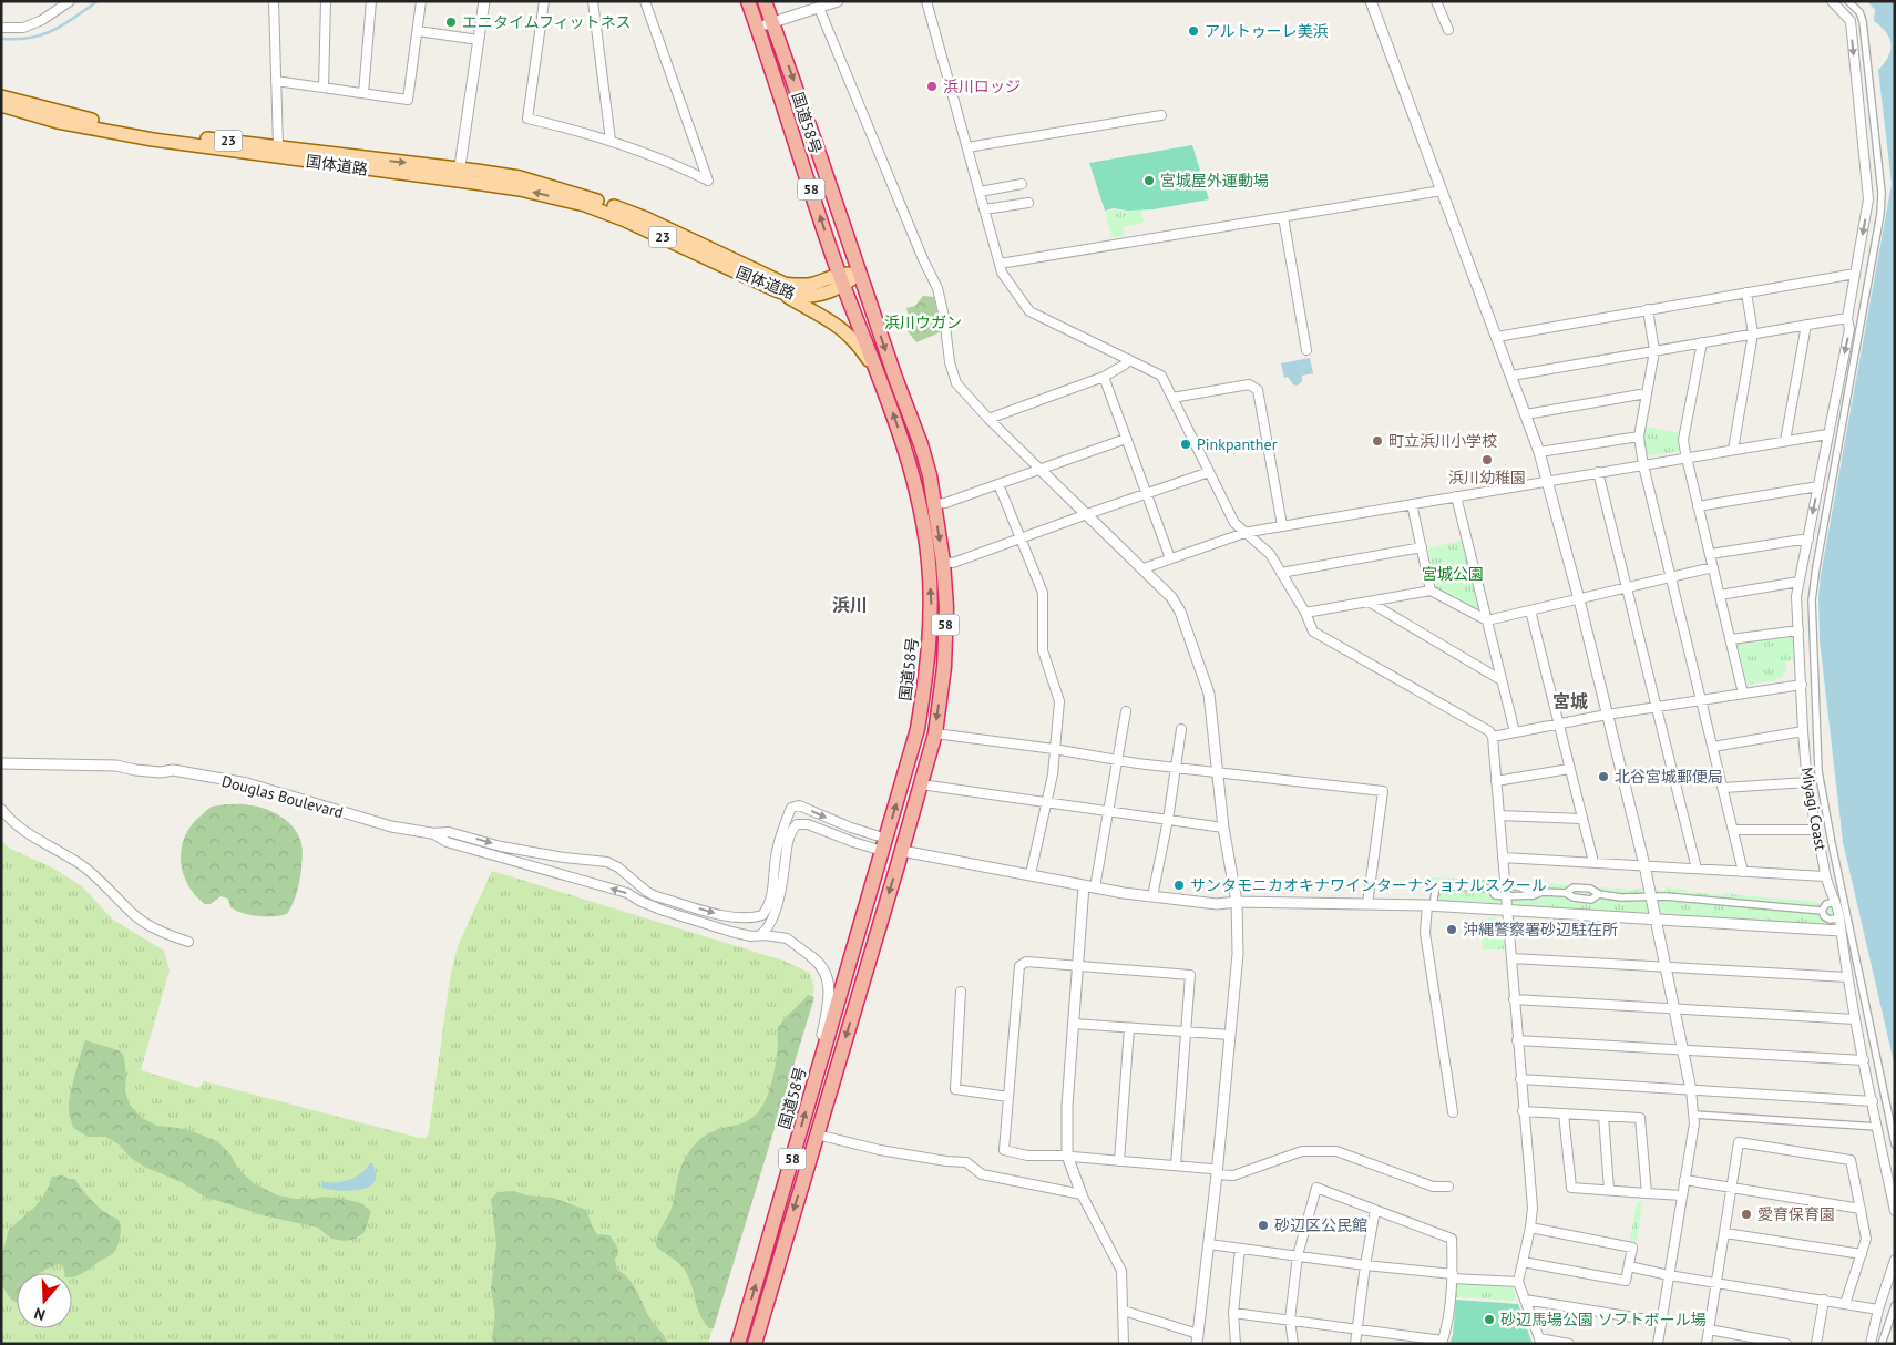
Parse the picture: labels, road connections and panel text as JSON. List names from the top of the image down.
{
  "streets": {
    "highway": ["国道58号", "58"],
    "main road": ["23", "国体道路"],
    "street": ["Douglas Boulevard", "Miyagi Coast"]
  },
  "crossings": [
    ["国道58号", "国体道路"]
  ],
  "districts": ["浜川", "宮城"],
  "parks": ["浜川ウガン", "宮城公園"],
  "places": [
    "エニタイムフィットネス",
    "アルトゥーレ美浜",
    "浜川ロッジ",
    "宮城屋外運動場",
    "町立浜川小学校",
    "Pinkpanther",
    "浜川幼稚園",
    "北谷宮城郵便局",
    "サンタモニカオキナワインターナショナルスクール",
    "沖縄警察署砂辺駐在所",
    "愛育保育園",
    "砂辺区公民館",
    "砂辺馬場公園 ソフトボール場"
  ],
  "north": "bottom"
}
